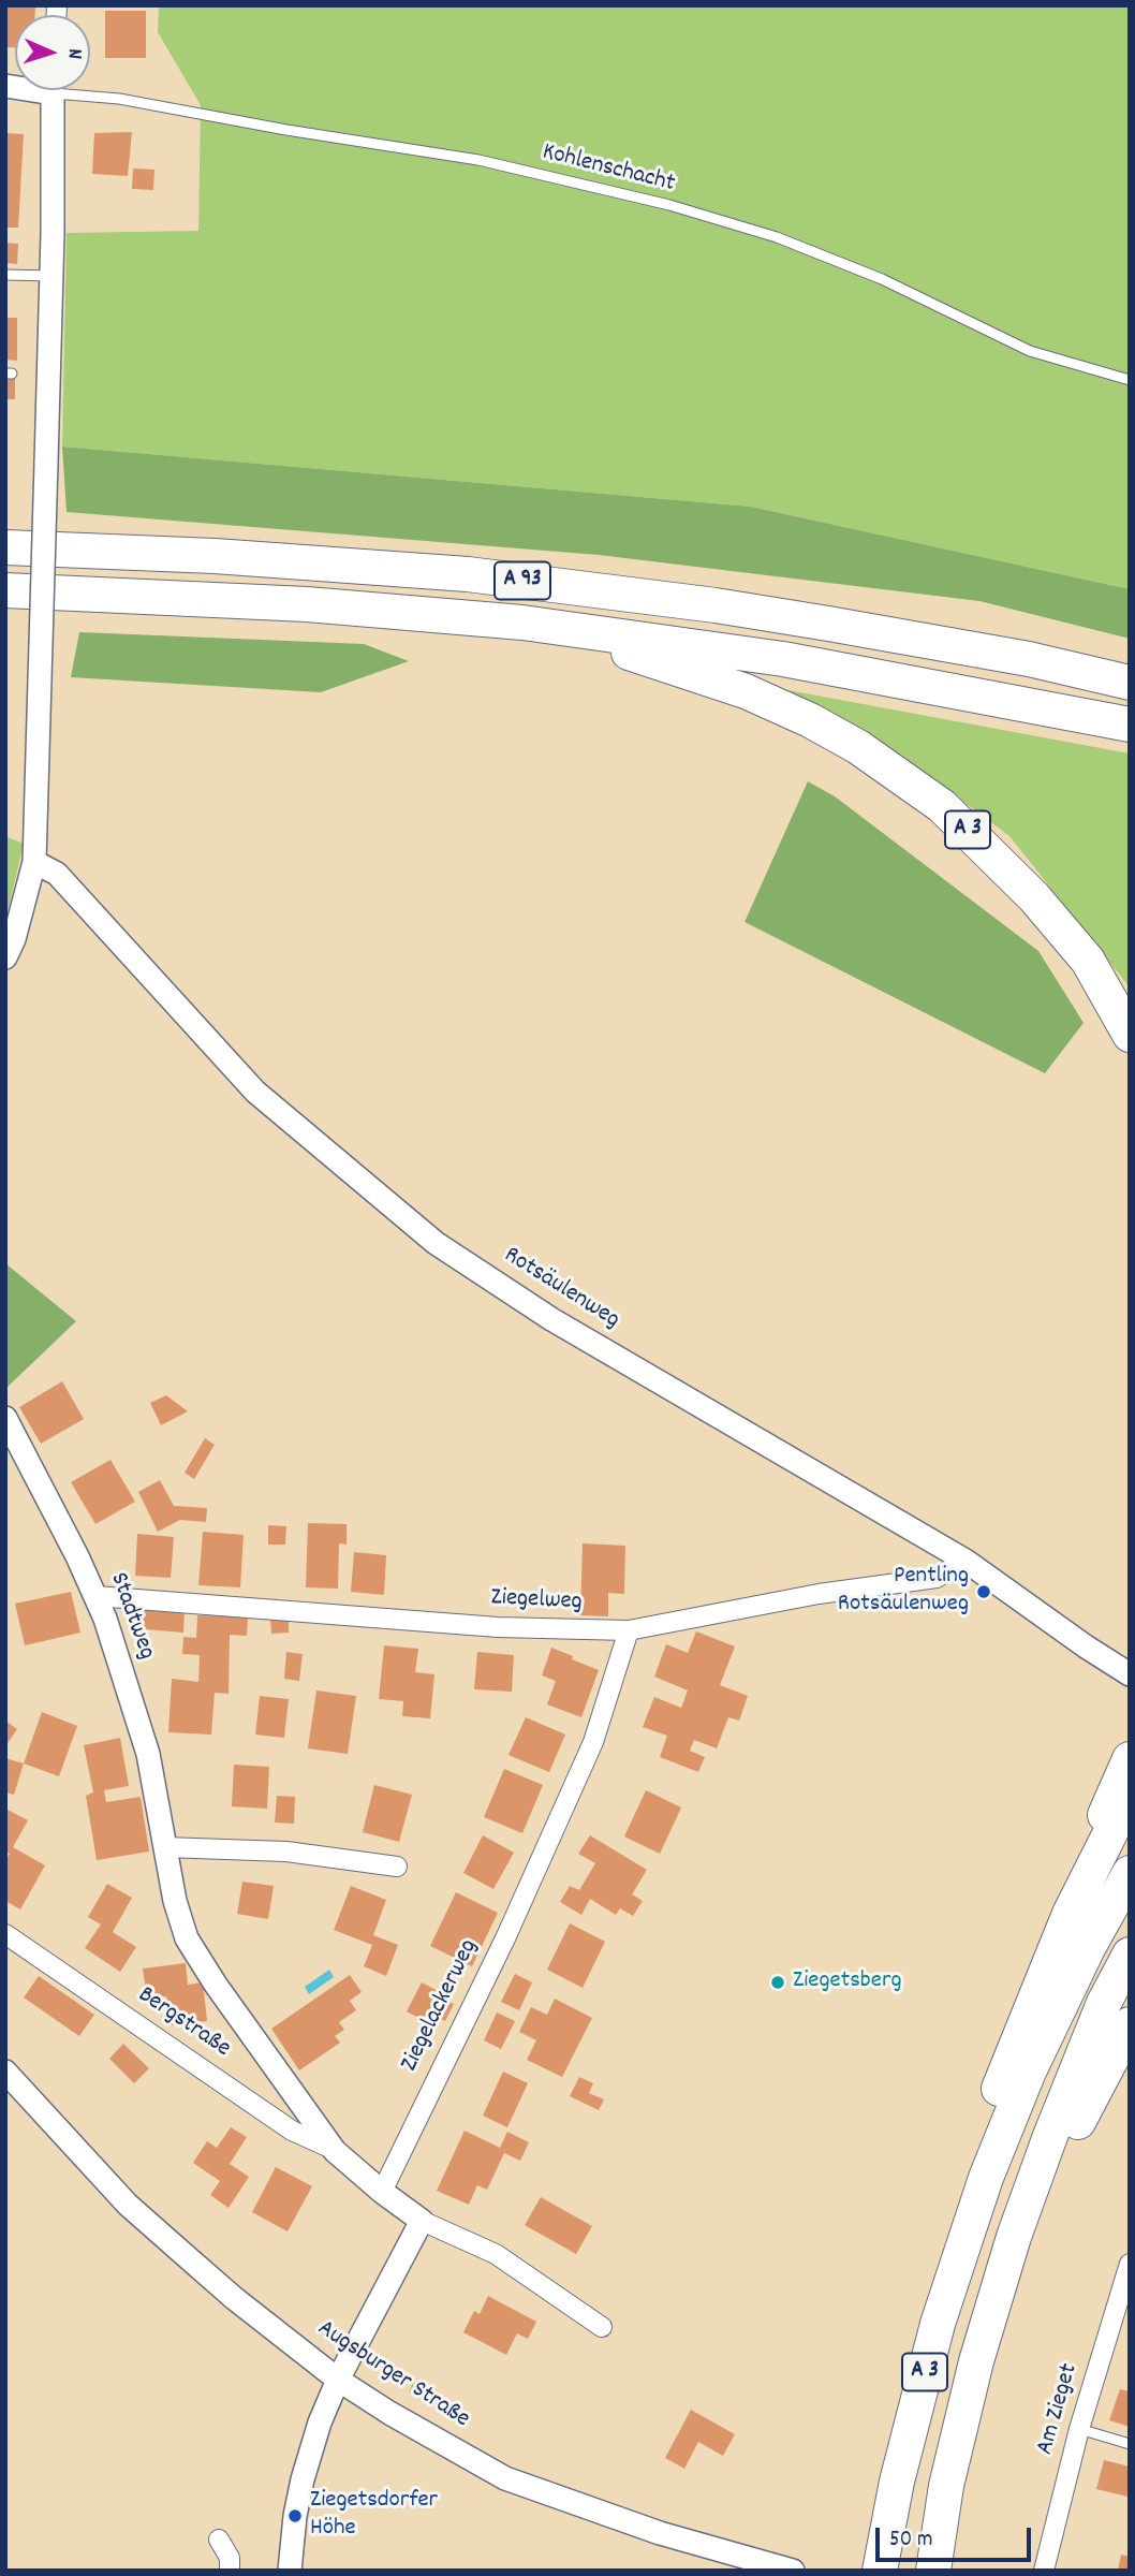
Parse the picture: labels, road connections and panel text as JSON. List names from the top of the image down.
{
  "streets": {
    "highway": ["A 93", "A 3"],
    "street": [
      "Rotsäulenweg",
      "Ziegelweg",
      "Stadtweg",
      "Ziegelackerweg",
      "Bergstraße",
      "Augsburger Straße",
      "Am Zieget"
    ],
    "lane": ["Kohlenschacht"]
  },
  "crossings": [
    ["A 93", "A 3"],
    ["Rotsäulenweg", "Ziegelweg"],
    ["Ziegelweg", "Stadtweg"],
    ["Ziegelweg", "Ziegelackerweg"],
    ["Stadtweg", "Ziegelackerweg"],
    ["Stadtweg", "Bergstraße"]
  ],
  "places": ["Pentling Rotsäulenweg", "Ziegetsberg", "Ziegetsdorfer Höhe"],
  "scale_bar": "50 m",
  "north": "right"
}
